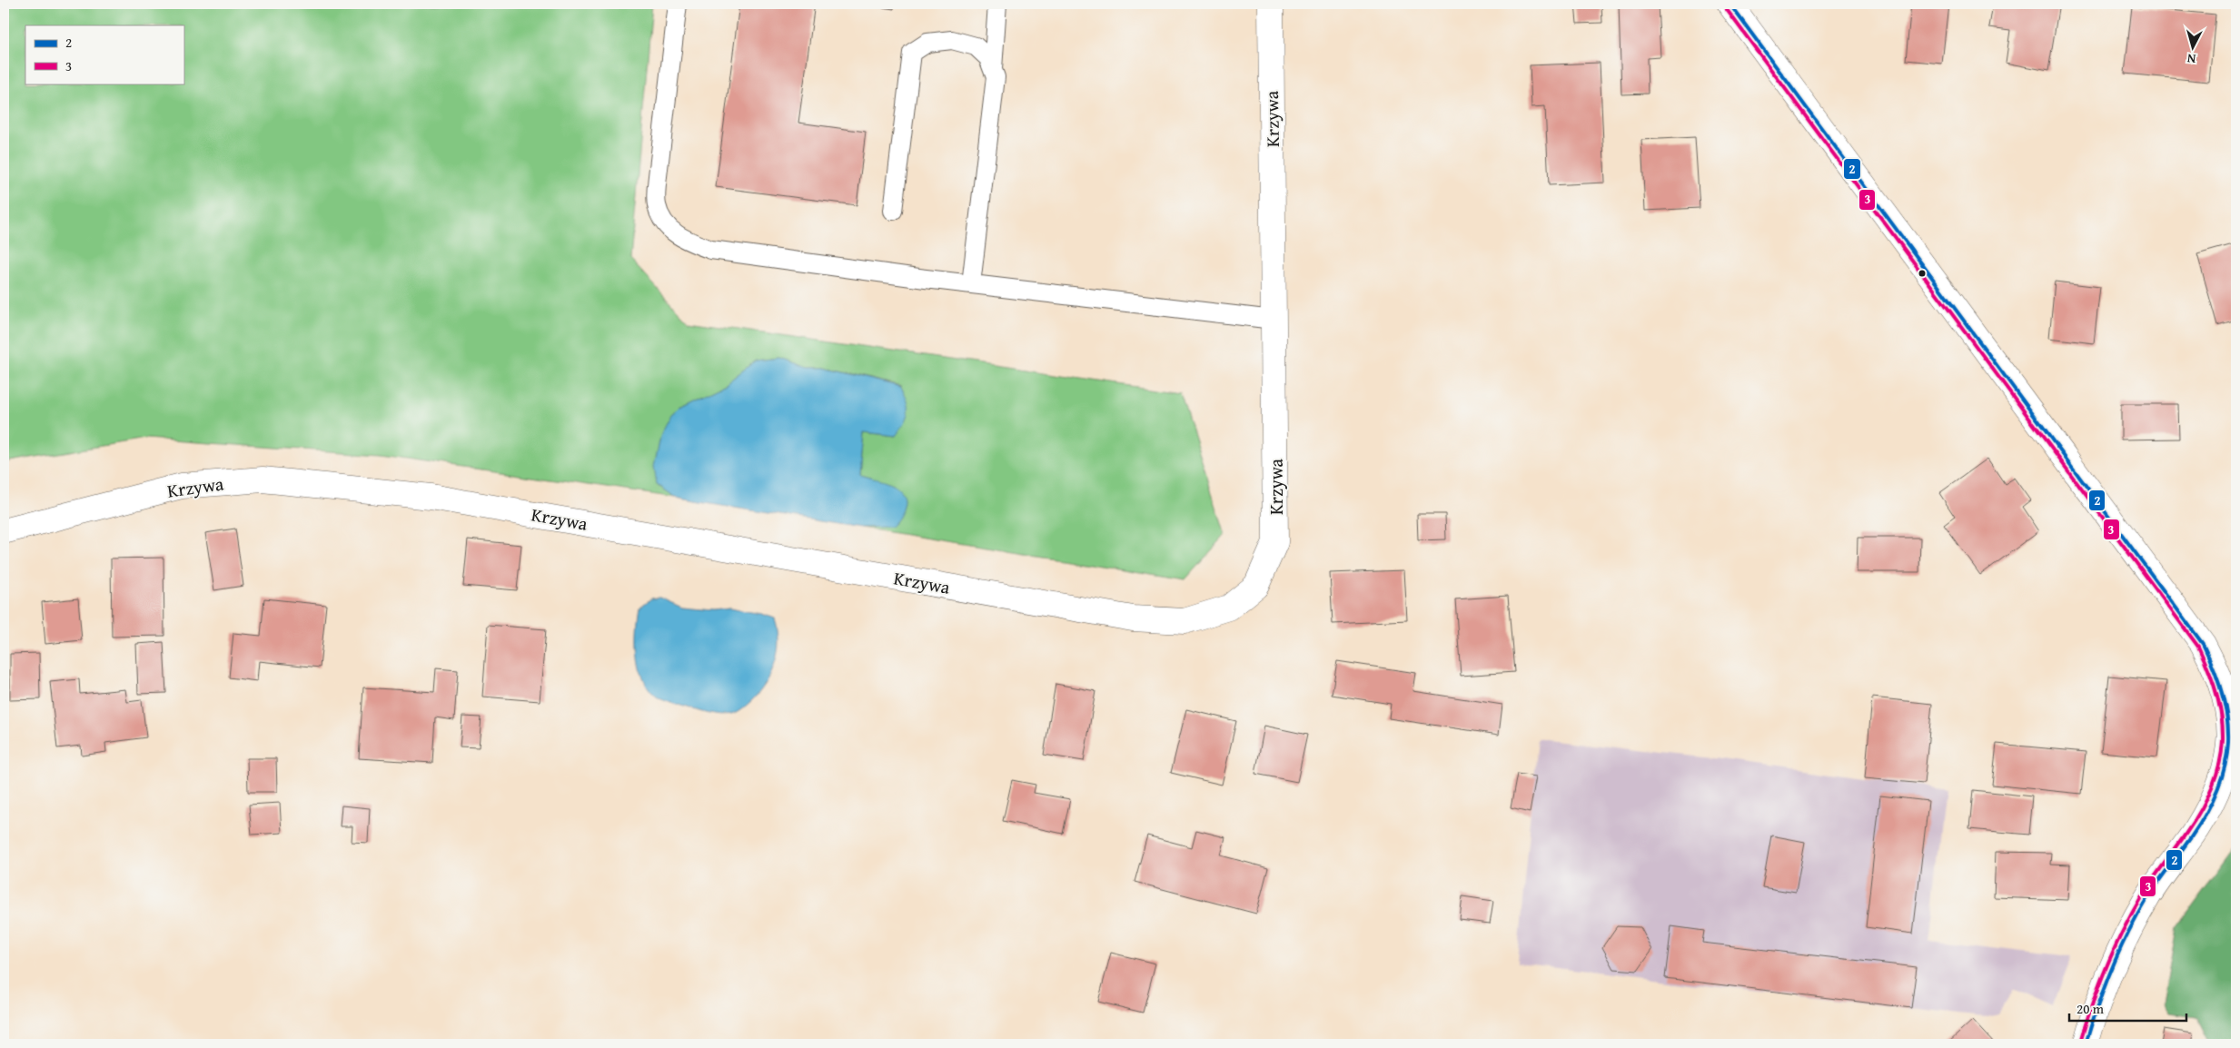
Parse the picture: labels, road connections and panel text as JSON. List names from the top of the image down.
{
  "streets": {
    "street": ["Krzywa"]
  },
  "lines": ["transit line 2", "transit line 3"],
  "legend": ["2", "3"],
  "scale_bar": "20 m",
  "north": "bottom"
}
